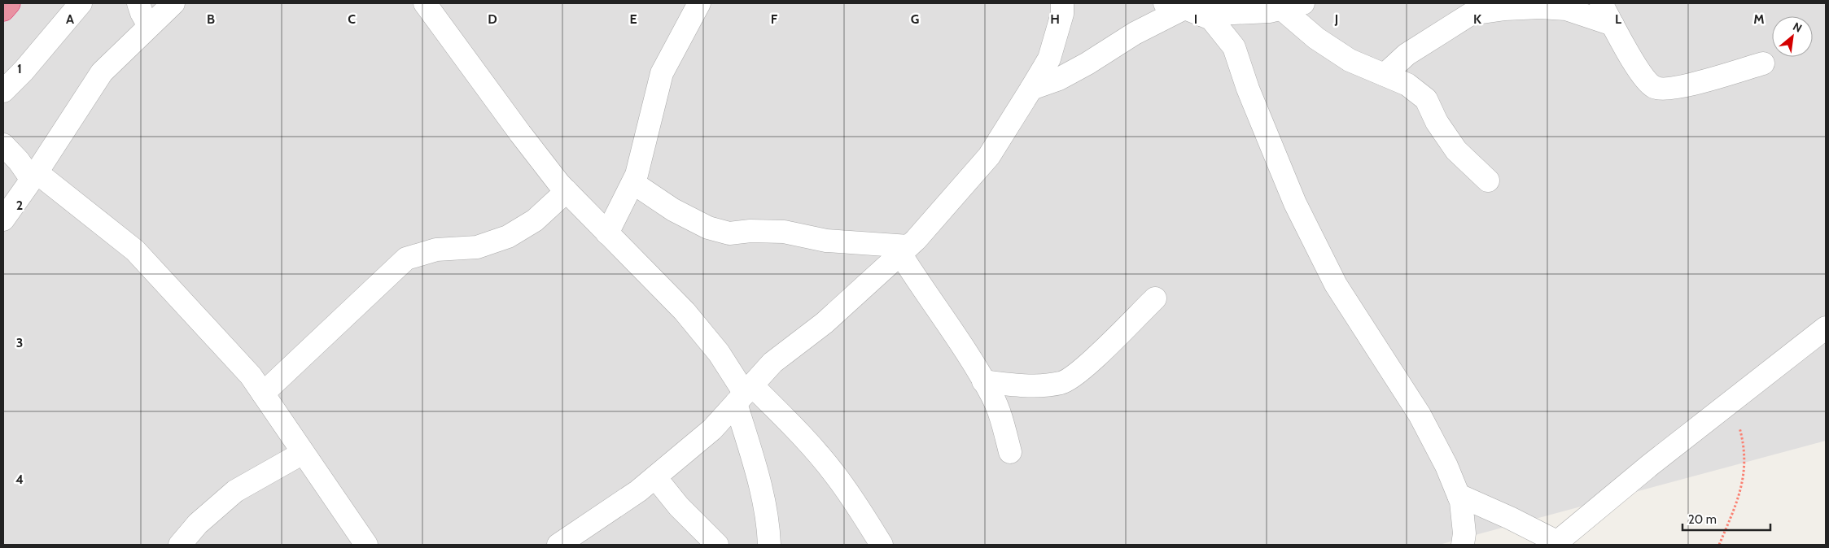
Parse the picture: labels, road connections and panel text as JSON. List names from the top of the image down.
{
  "scale_bar": "20 m",
  "north": "top right",
  "grid": {
    "columns": [
      "A",
      "B",
      "C",
      "D",
      "E",
      "F",
      "G",
      "H",
      "I",
      "J",
      "K",
      "L",
      "M"
    ],
    "rows": [
      "1",
      "2",
      "3",
      "4"
    ]
  }
}
